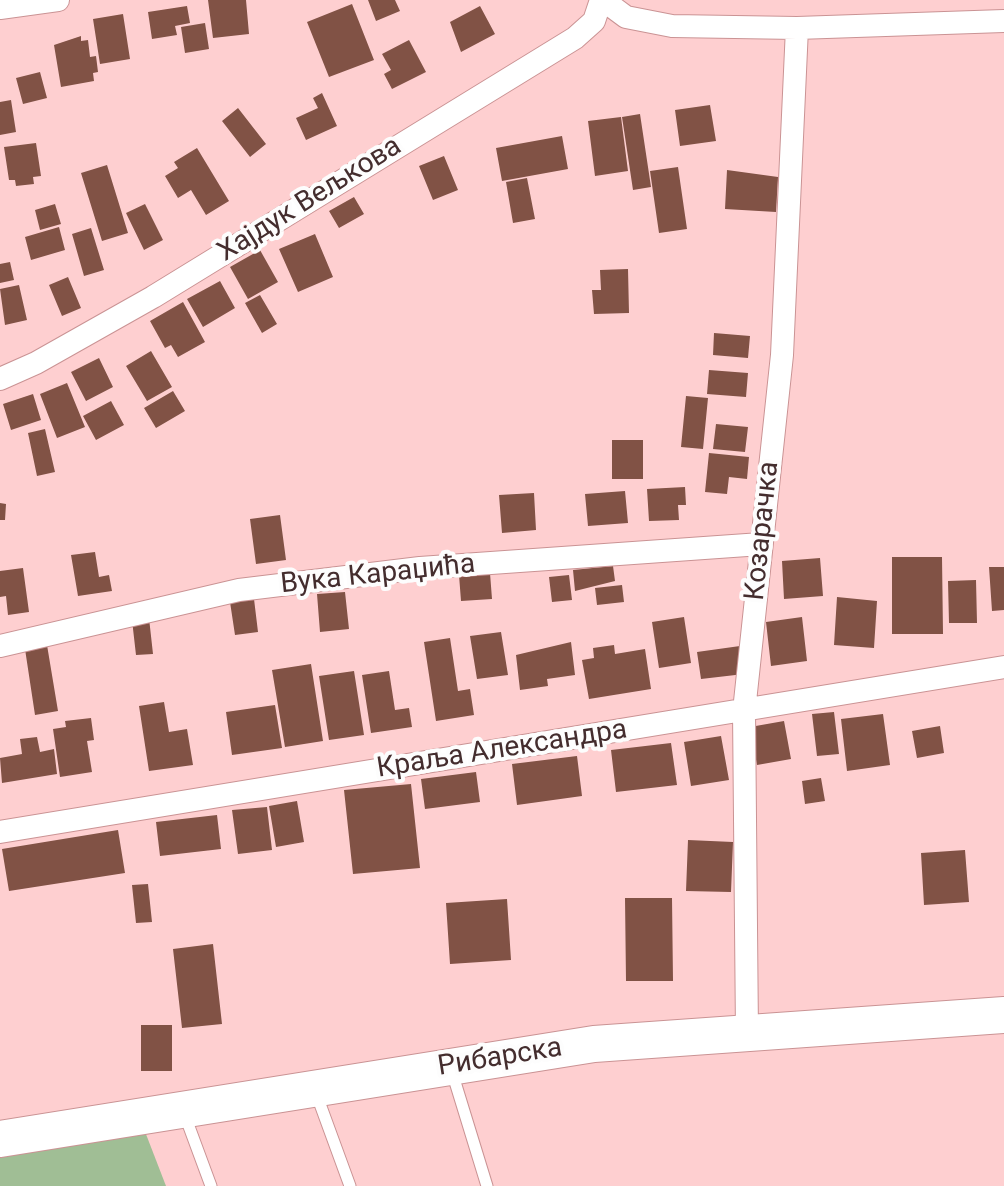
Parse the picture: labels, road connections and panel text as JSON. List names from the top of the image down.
{
  "streets": {
    "main road": ["Рибарска"],
    "street": [
      "Хајдук Вељкова",
      "Козарачка",
      "Вука Караџића",
      "Краља Александра"
    ]
  },
  "crossings": [
    ["Хајдук Вељкова", "Козарачка"],
    ["Козарачка", "Вука Караџића"],
    ["Козарачка", "Краља Александра"],
    ["Козарачка", "Рибарска"]
  ]
}
